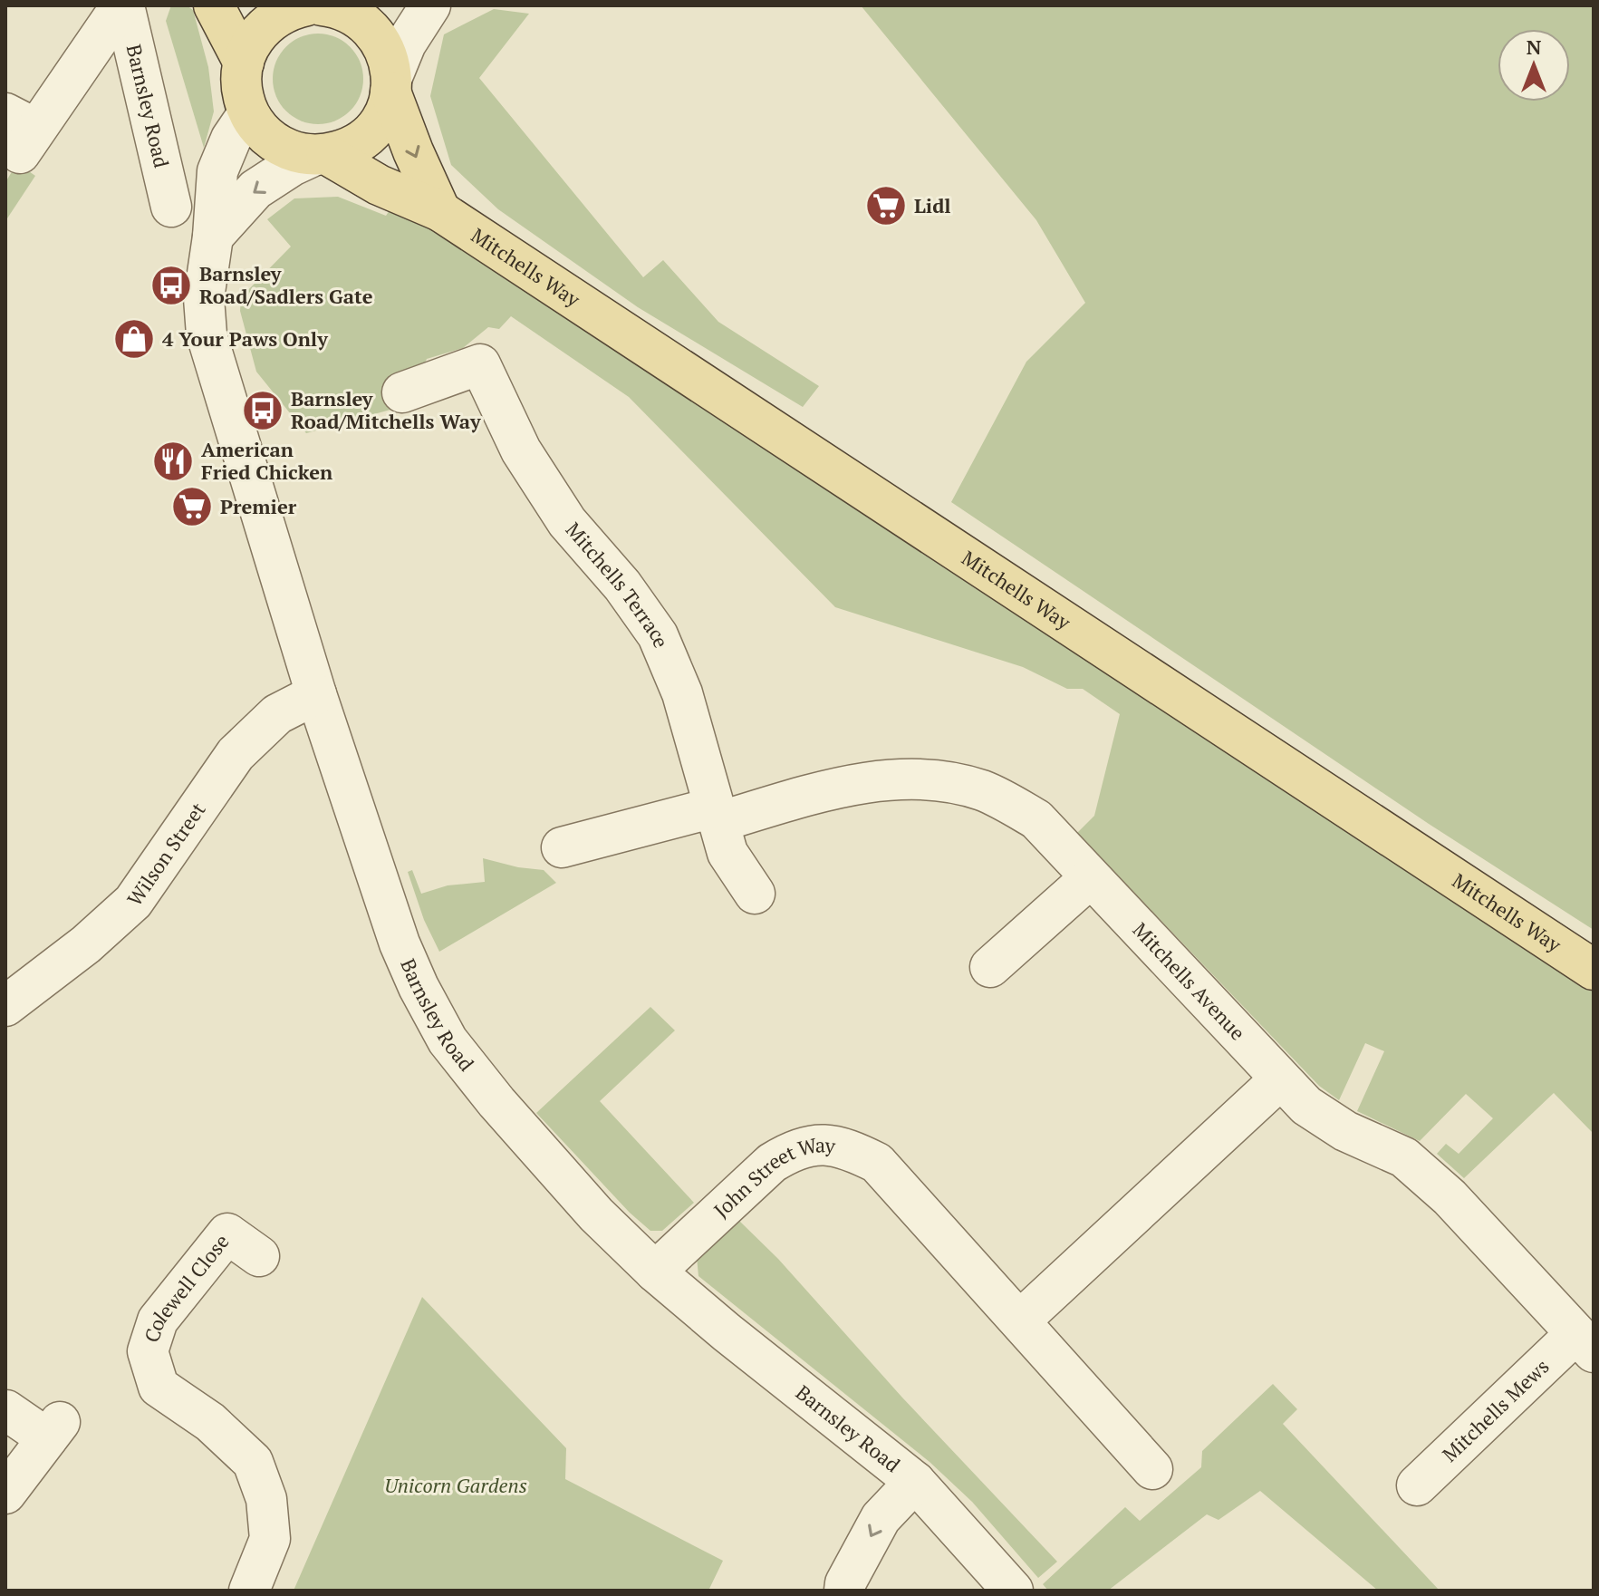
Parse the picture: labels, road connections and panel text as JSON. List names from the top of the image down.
{
  "streets": {
    "main road": ["Mitchells Way"],
    "street": [
      "Barnsley Road",
      "Mitchells Terrace",
      "Wilson Street",
      "Mitchells Avenue",
      "John Street Way",
      "Colewell Close",
      "Mitchells Mews"
    ]
  },
  "crossings": [
    ["Barnsley Road", "Mitchells Way"],
    ["Barnsley Road", "Wilson Street"],
    ["Barnsley Road", "John Street Way"],
    ["Mitchells Terrace", "Mitchells Avenue"],
    ["Mitchells Avenue", "Mitchells Mews"]
  ],
  "parks": ["Unicorn Gardens"],
  "places": {
    "supermarket": ["Lidl", "Premier"],
    "bus stop": ["Barnsley Road/Sadlers Gate", "Barnsley Road/Mitchells Way"],
    "shop": ["4 Your Paws Only"],
    "restaurant": ["American Fried Chicken"]
  },
  "north": "top"
}
